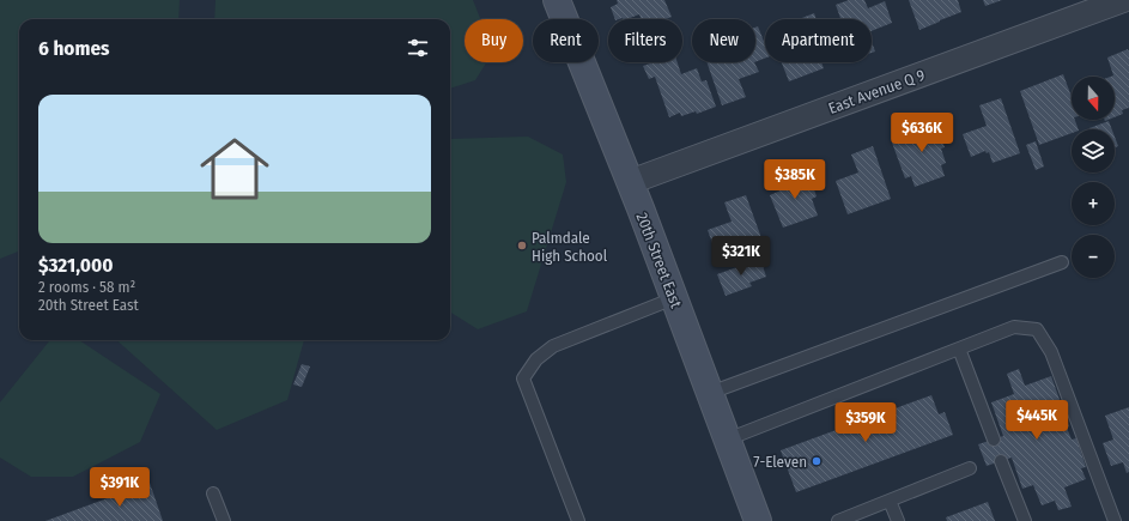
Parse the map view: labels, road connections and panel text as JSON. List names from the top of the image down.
{
  "streets": {
    "street": ["East Avenue Q 9", "20th Street East"]
  },
  "crossings": [
    ["East Avenue Q 9", "20th Street East"]
  ],
  "places": ["Palmdale High School", "7-Eleven"],
  "north": "bottom",
  "page": {
    "chip": [
      "Buy",
      "Rent",
      "Filters",
      "New",
      "Apartment"
    ],
    "heading": "6 homes",
    "map_buttons": ["+", "−"],
    "list": [
      {
        "name": "$321,000",
        "note": "2 rooms · 58 m² · 20th Street East"
      }
    ],
    "price": [
      "$636K",
      "$385K",
      "$321K",
      "$445K",
      "$359K",
      "$391K"
    ]
  }
}
